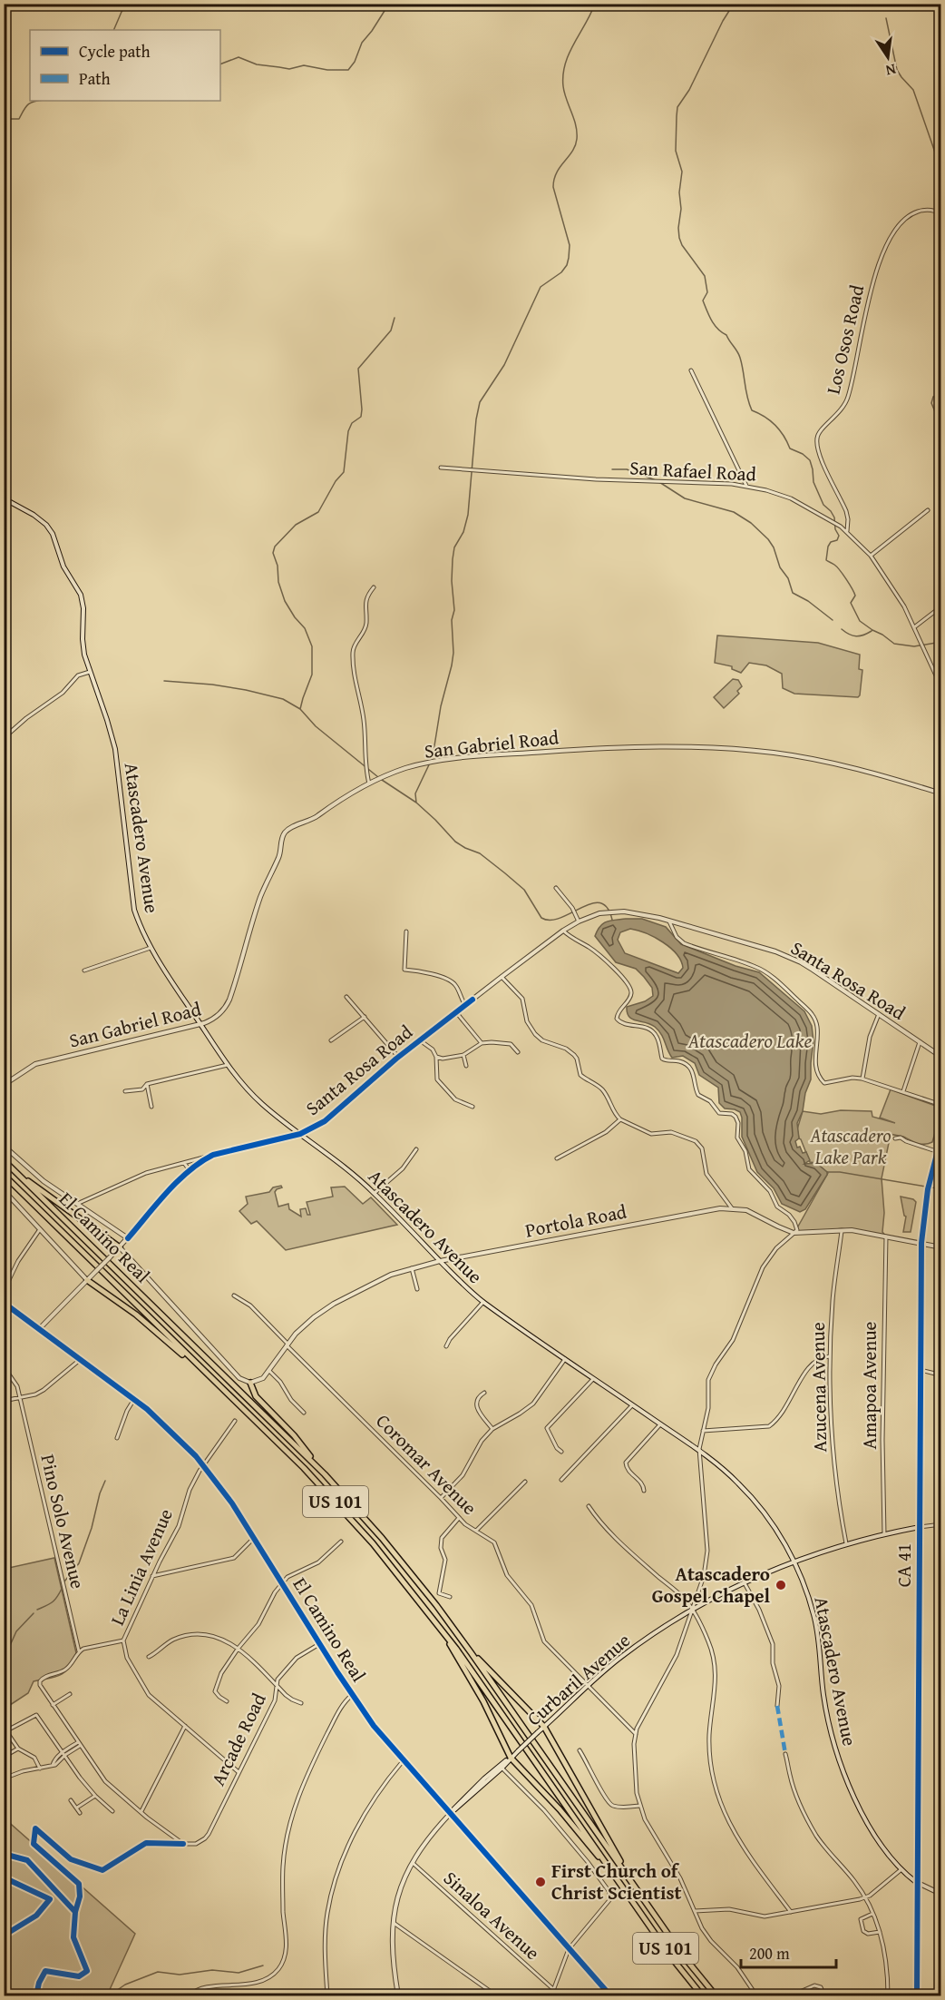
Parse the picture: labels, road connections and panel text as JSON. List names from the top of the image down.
{
  "streets": {
    "highway": ["El Camino Real", "US 101"],
    "main road": ["CA 41"],
    "street": [
      "Los Osos Road",
      "San Rafael Road",
      "San Gabriel Road",
      "Atascadero Avenue",
      "Santa Rosa Road",
      "Portola Road",
      "Amapoa Avenue",
      "Azucena Avenue",
      "Coromar Avenue",
      "Pino Solo Avenue",
      "La Linia Avenue",
      "Curbaril Avenue",
      "Arcade Road",
      "Sinaloa Avenue"
    ]
  },
  "crossings": [
    ["Los Osos Road", "San Rafael Road"],
    ["San Gabriel Road", "Atascadero Avenue"],
    ["Atascadero Avenue", "Santa Rosa Road"],
    ["Atascadero Avenue", "Portola Road"],
    ["Atascadero Avenue", "CA 41"],
    ["Atascadero Avenue", "Curbaril Avenue"],
    ["Santa Rosa Road", "El Camino Real"],
    ["Portola Road", "Amapoa Avenue"],
    ["Portola Road", "Azucena Avenue"],
    ["Portola Road", "Coromar Avenue"],
    ["Portola Road", "CA 41"],
    ["El Camino Real", "La Linia Avenue"],
    ["El Camino Real", "Curbaril Avenue"],
    ["El Camino Real", "Arcade Road"],
    ["Amapoa Avenue", "Curbaril Avenue"],
    ["Azucena Avenue", "Curbaril Avenue"],
    ["Coromar Avenue", "Curbaril Avenue"],
    ["Pino Solo Avenue", "La Linia Avenue"],
    ["CA 41", "Curbaril Avenue"],
    ["Curbaril Avenue", "Sinaloa Avenue"]
  ],
  "water": ["Atascadero Lake"],
  "parks": ["Atascadero Lake Park"],
  "places": ["Atascadero Gospel Chapel", "First Church of Christ Scientist"],
  "legend": ["Cycle path", "Path"],
  "scale_bar": "200 m",
  "north": "bottom"
}
